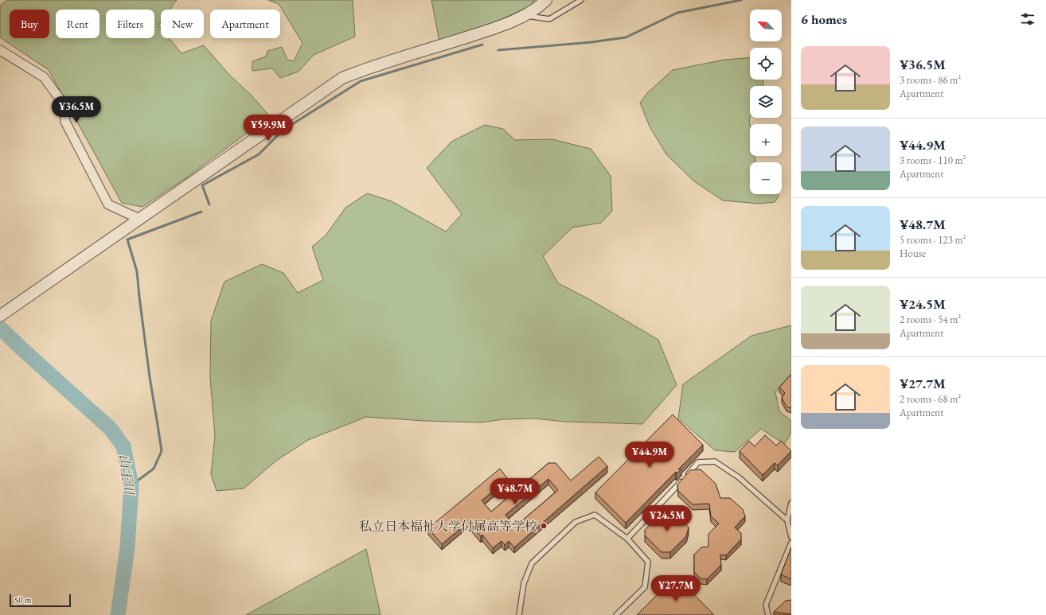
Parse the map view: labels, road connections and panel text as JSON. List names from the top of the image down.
{
  "water": ["山王川"],
  "places": ["私立日本福祉大学付属高等学校"],
  "scale_bar": "50 m",
  "north": "top left",
  "page": {
    "heading": "6 homes",
    "map_buttons": ["+", "−"],
    "chip": [
      "Buy",
      "Rent",
      "Filters",
      "New",
      "Apartment"
    ],
    "list": [
      {
        "name": "¥36.5M",
        "note": "3 rooms · 86 m² · Apartment"
      },
      {
        "name": "¥44.9M",
        "note": "3 rooms · 110 m² · Apartment"
      },
      {
        "name": "¥48.7M",
        "note": "5 rooms · 123 m² · House"
      },
      {
        "name": "¥24.5M",
        "note": "2 rooms · 54 m² · Apartment"
      },
      {
        "name": "¥27.7M",
        "note": "2 rooms · 68 m² · Apartment"
      }
    ],
    "price": [
      "¥36.5M",
      "¥59.9M",
      "¥44.9M",
      "¥48.7M",
      "¥24.5M",
      "¥27.7M"
    ],
    "scale": "50 m"
  }
}
